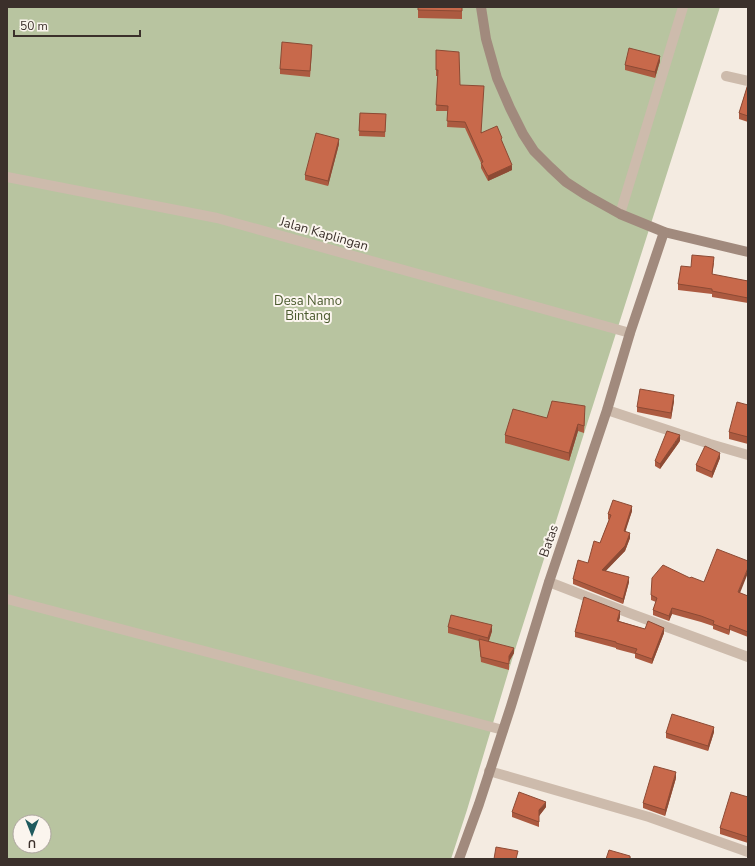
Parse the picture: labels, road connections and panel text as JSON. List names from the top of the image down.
{
  "streets": {
    "street": ["Jalan Kaplingan", "Batas"]
  },
  "crossings": [
    ["Jalan Kaplingan", "Batas"]
  ],
  "parks": ["Desa Namo Bintang"],
  "scale_bar": "50 m",
  "north": "bottom"
}
